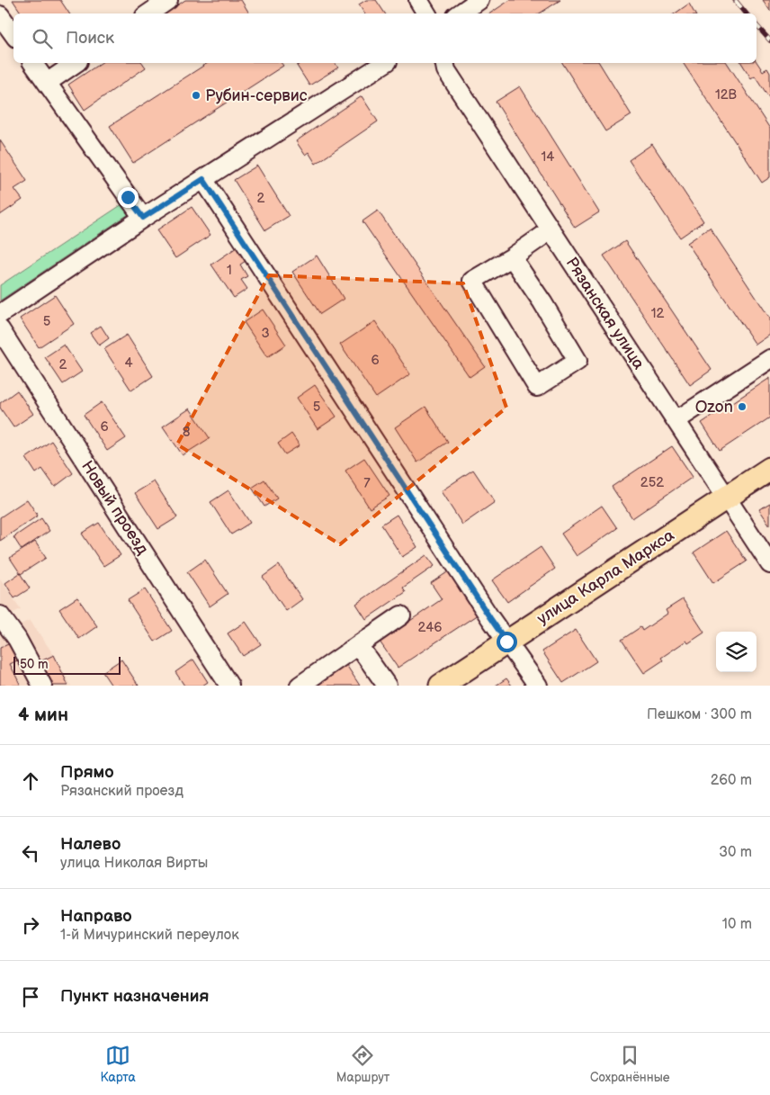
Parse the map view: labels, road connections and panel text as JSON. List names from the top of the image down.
{
  "streets": {
    "main road": ["улица Карла Маркса"],
    "street": ["Рязанская улица", "Новый проезд"]
  },
  "crossings": [
    ["Рязанская улица", "улица Карла Маркса"]
  ],
  "places": ["Рубин-сервис", "Ozon"],
  "house_numbers": [
    "12В",
    "14",
    "2",
    "1",
    "12",
    "5",
    "3",
    "6",
    "4",
    "2",
    "5",
    "6",
    "8",
    "252",
    "7",
    "246"
  ],
  "scale_bar": "50 m",
  "page": {
    "search": "Поиск",
    "scale": "50 m",
    "heading": ["4 мин", "Пешком · 300 m"],
    "list": [
      ["Прямо", "Рязанский проезд", "260 m"],
      ["Налево", "улица Николая Вирты", "30 m"],
      ["Направо", "1-й Мичуринский переулок", "10 m"],
      "Пункт назначения"
    ],
    "nav": ["Карта", "Маршрут", "Сохранённые"]
  }
}
